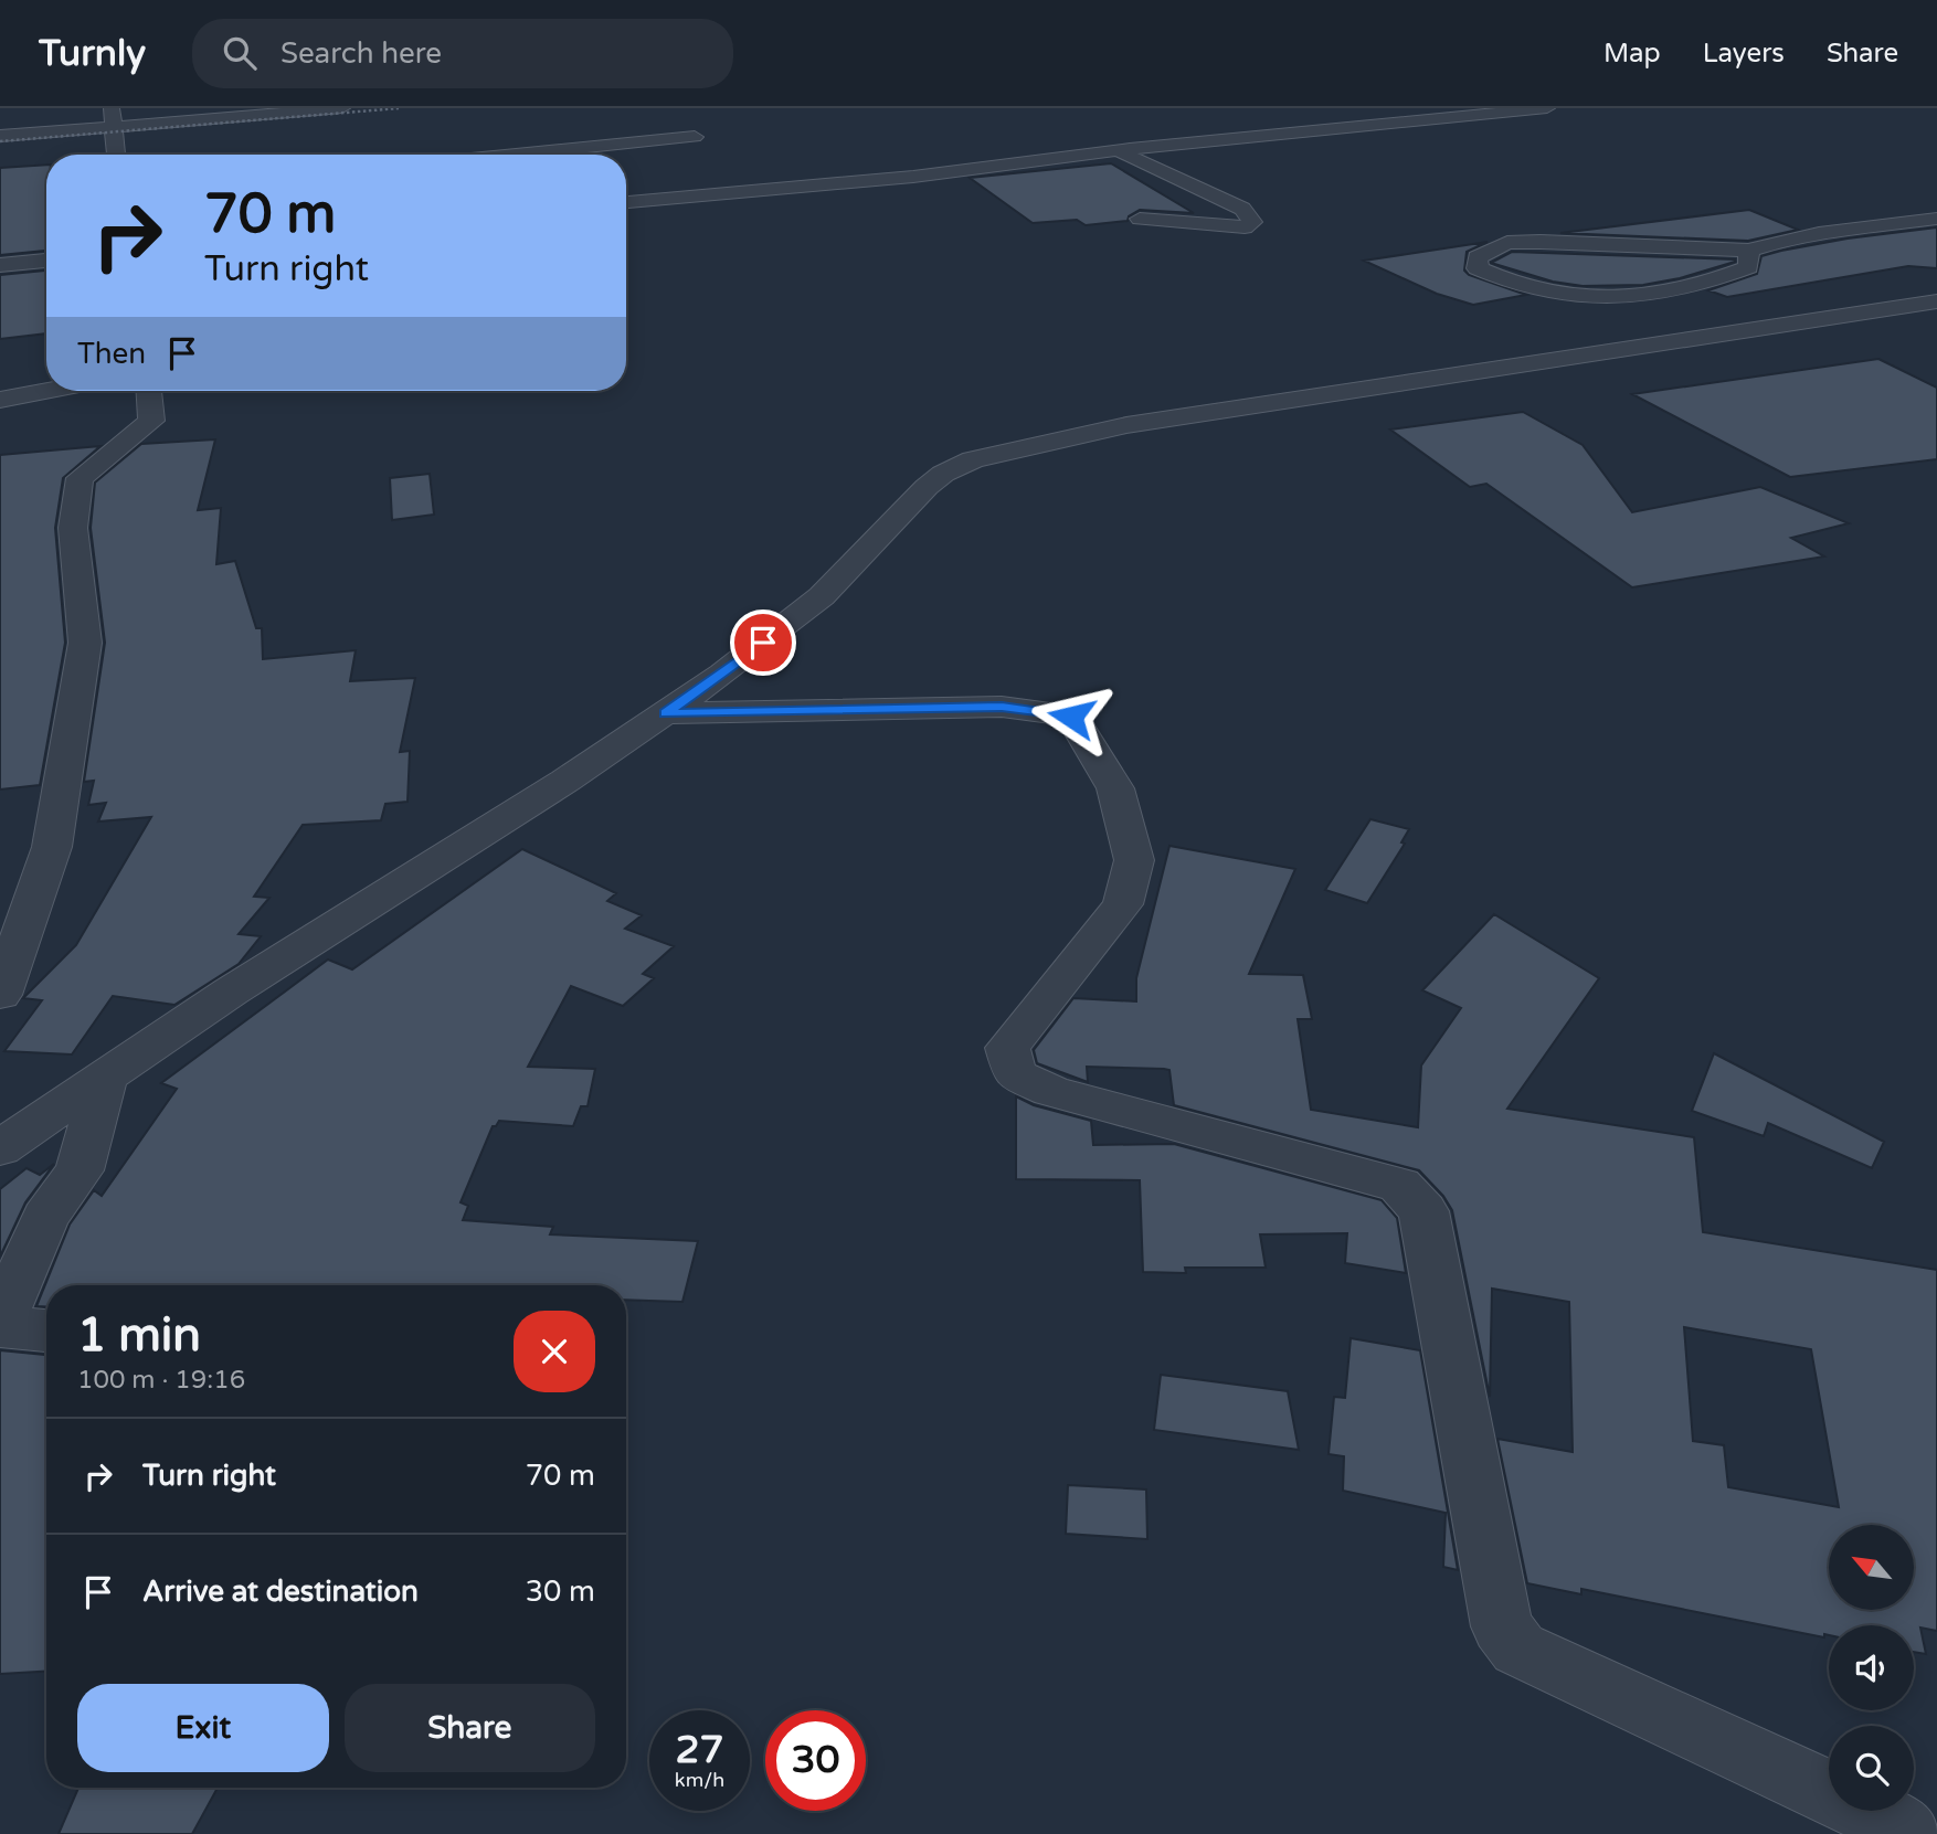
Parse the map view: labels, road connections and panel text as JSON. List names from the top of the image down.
{
  "north": "top left",
  "page": {
    "header": "Turnly",
    "search": "Search here",
    "nav": ["Map", "Layers", "Share"],
    "turn": ["70 m", "Turn right"],
    "then": "Then",
    "heading": ["1 min", "100 m · 19:16"],
    "list": [
      {
        "name": "Turn right",
        "value": "70 m"
      },
      {
        "name": "Arrive at destination",
        "value": "30 m"
      }
    ],
    "buttons": ["Exit", "Share"],
    "speed": "27 km/h",
    "limit": "30"
  }
}
